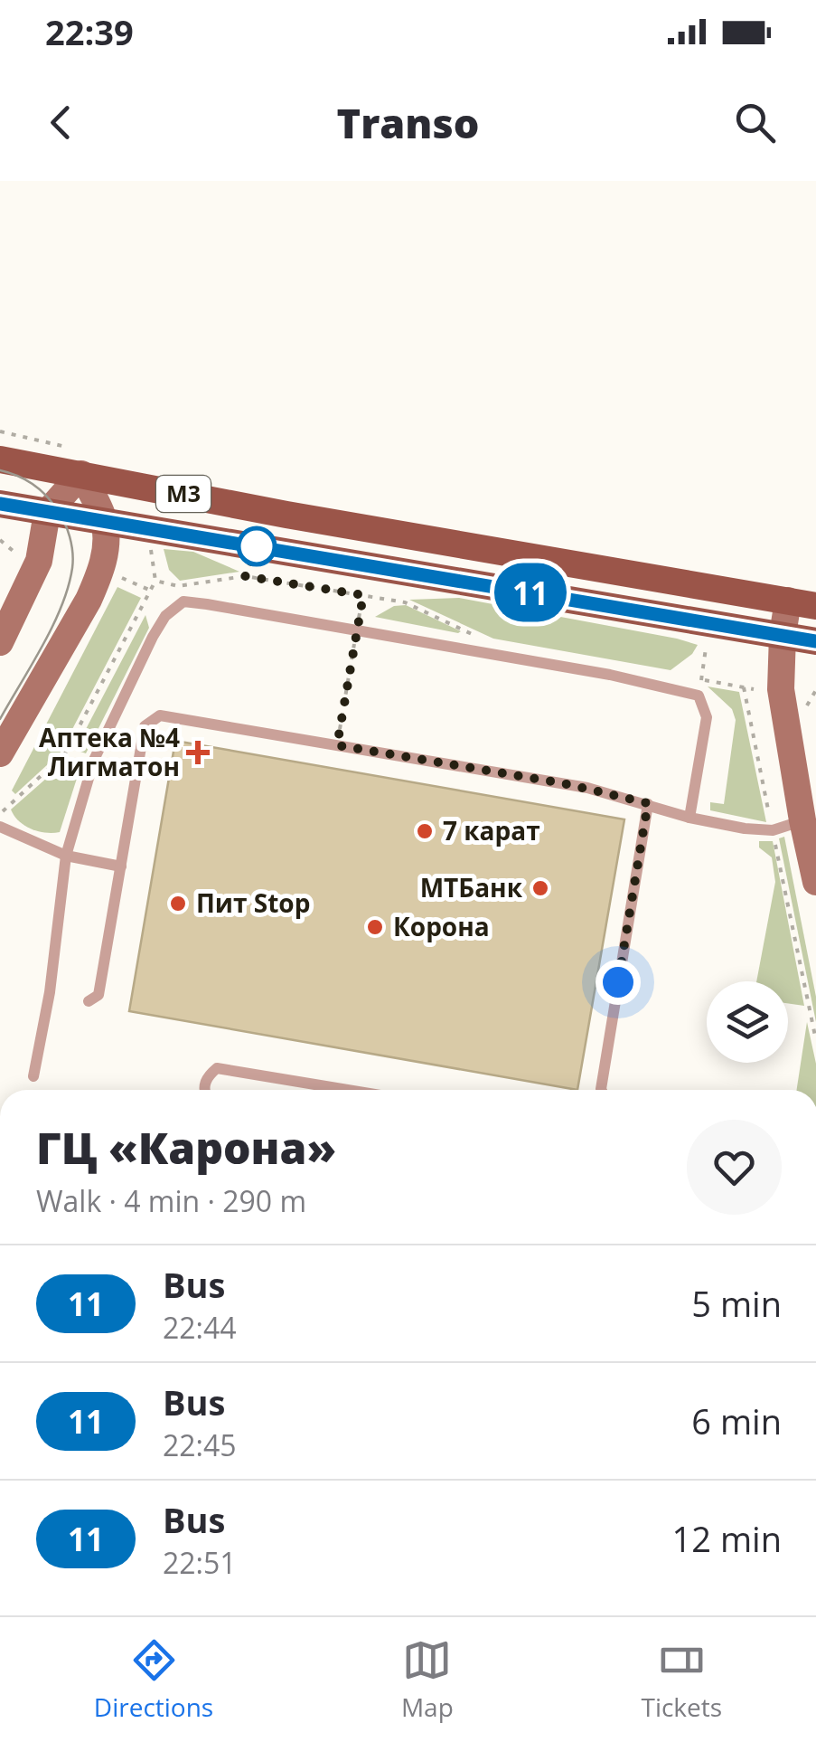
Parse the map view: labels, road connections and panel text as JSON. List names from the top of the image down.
{
  "streets": {
    "main road": ["М3"]
  },
  "places": {
    "health": ["Аптека №4 Лигматон"],
    "other": [
      "7 карат",
      "МТБанк",
      "Пит Stop",
      "Корона"
    ]
  },
  "lines": ["bus line 11"],
  "page": {
    "status": "22:39",
    "header": "Transo",
    "on_map": "11",
    "heading": ["ГЦ «Карона»", "Walk · 4 min · 290 m"],
    "list": [
      {
        "mark": "11",
        "name": "Bus",
        "note": "22:44",
        "value": "5 min"
      },
      {
        "mark": "11",
        "name": "Bus",
        "note": "22:45",
        "value": "6 min"
      },
      {
        "mark": "11",
        "name": "Bus",
        "note": "22:51",
        "value": "12 min"
      }
    ],
    "tabs": ["Directions", "Map", "Tickets"]
  }
}
